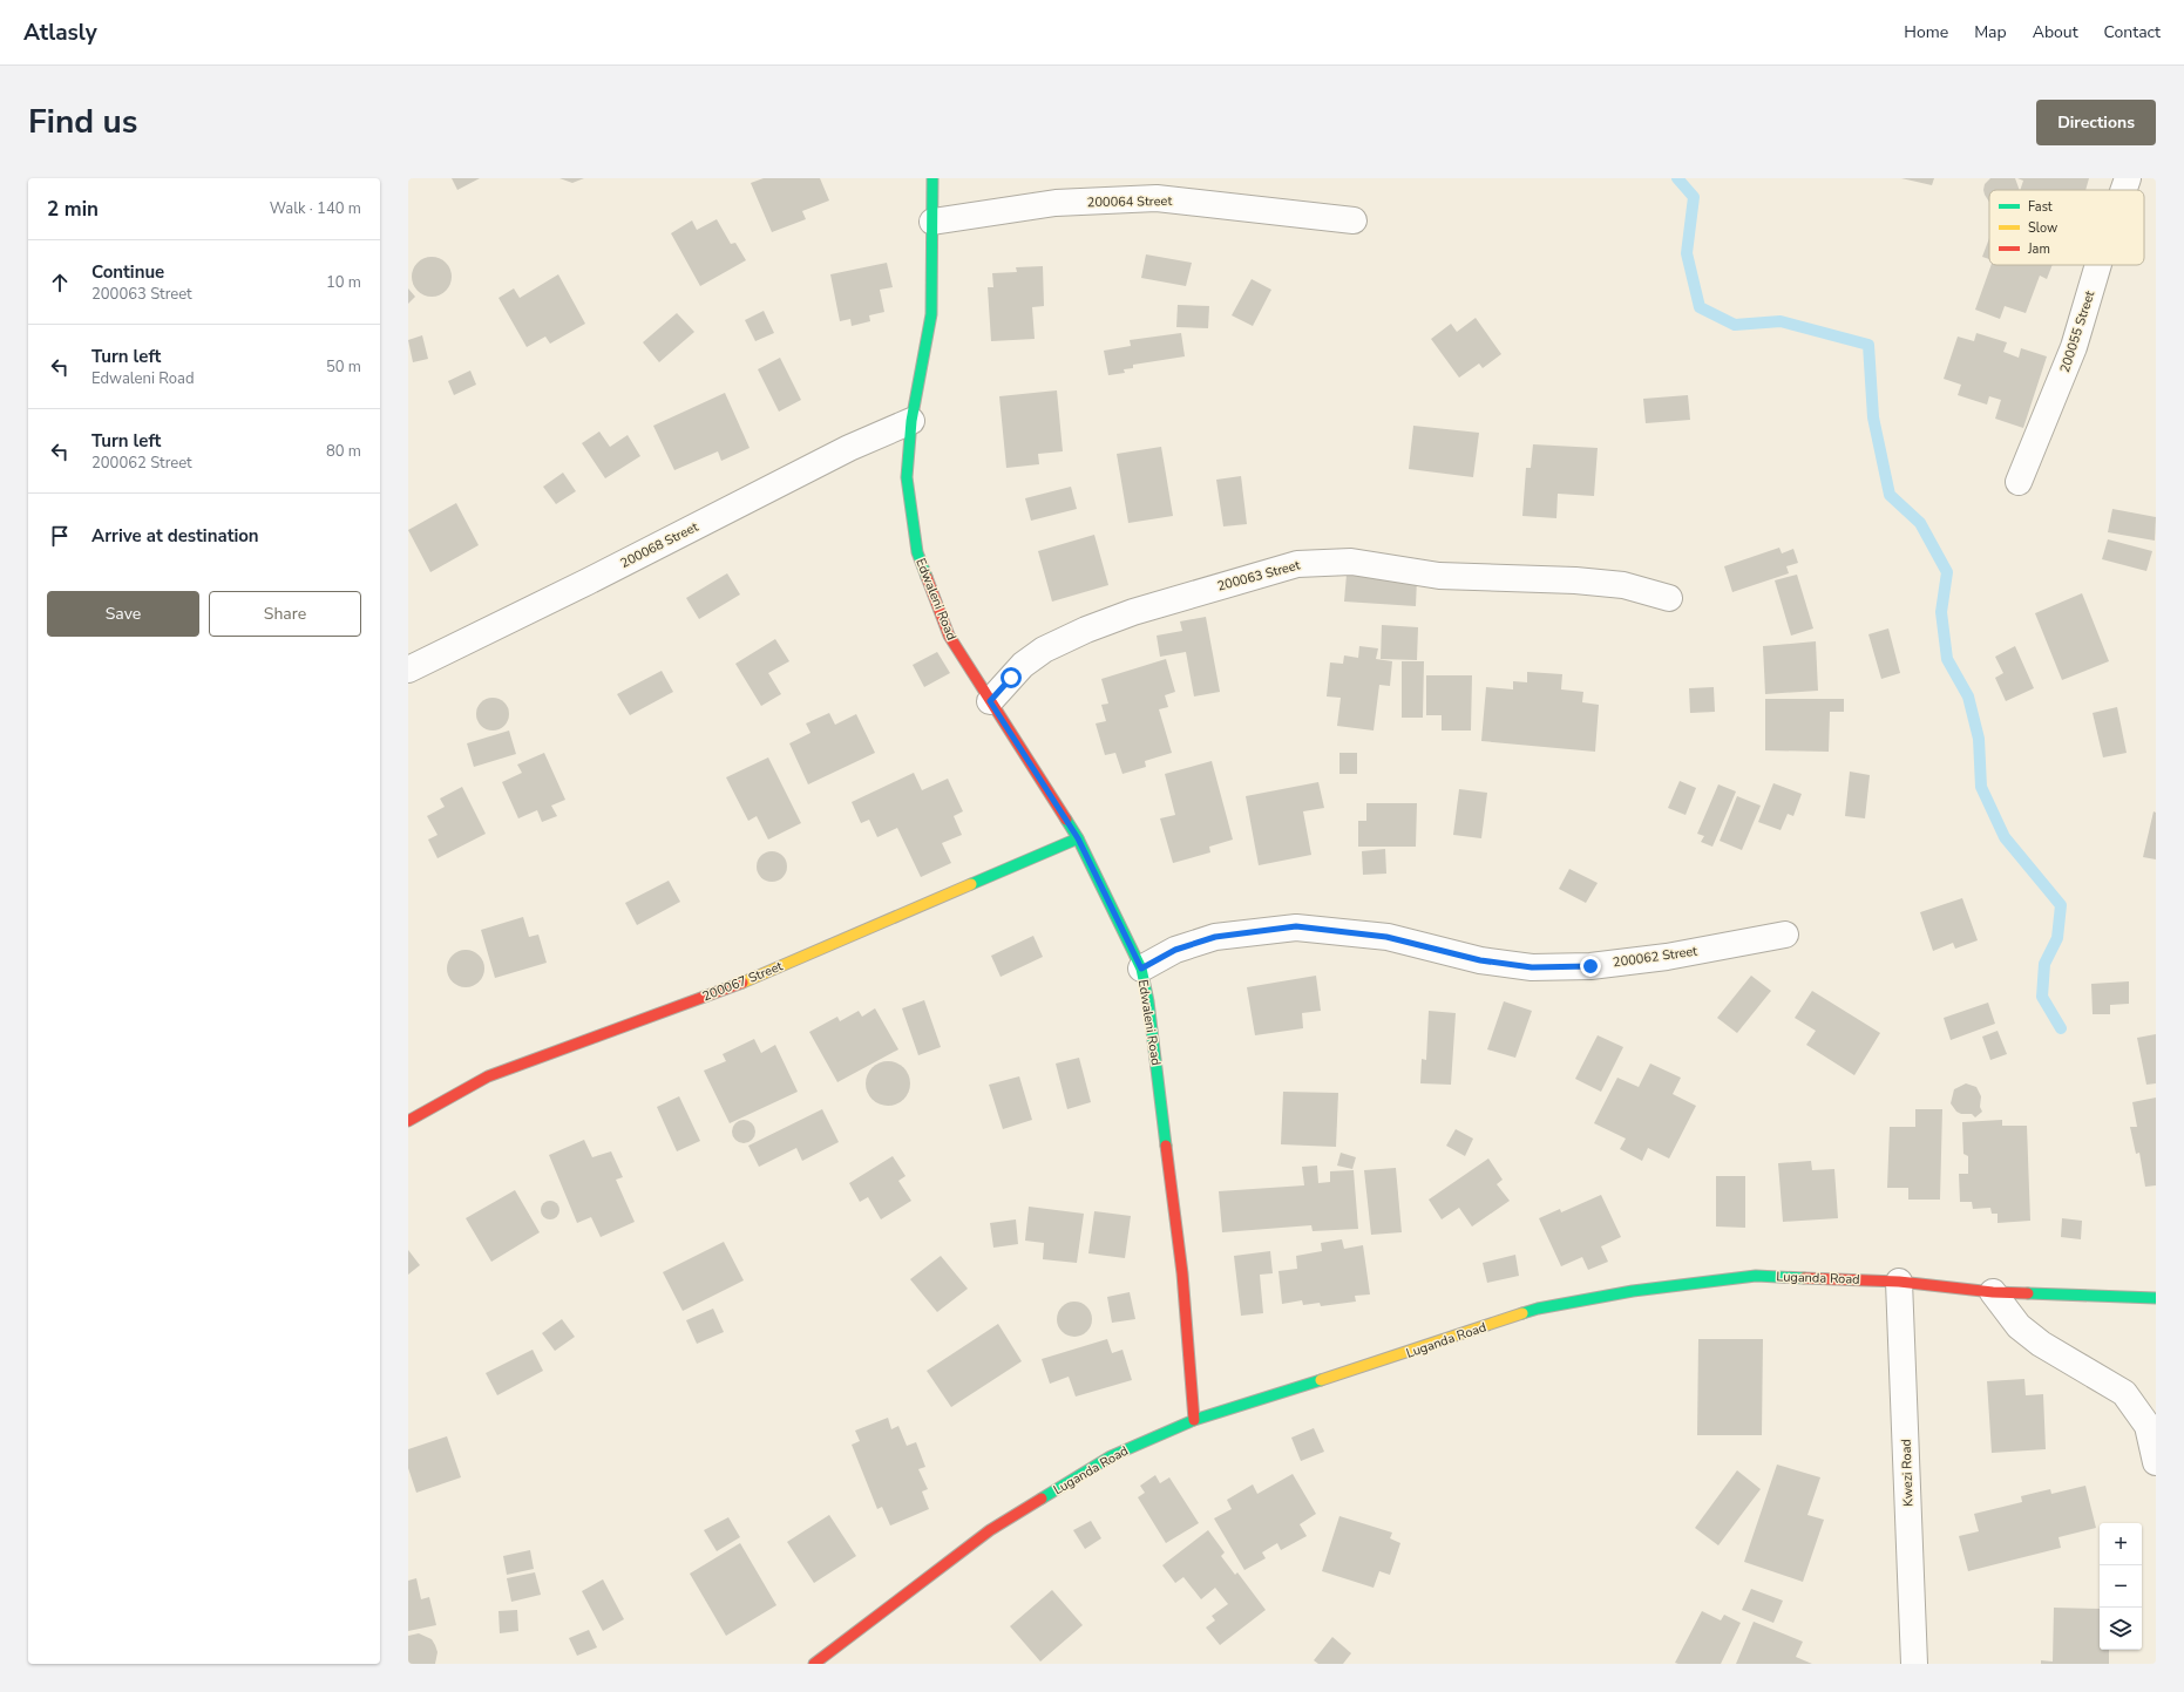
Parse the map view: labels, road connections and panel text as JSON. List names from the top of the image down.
{
  "streets": {
    "street": [
      "200064 Street",
      "200055 Street",
      "200068 Street",
      "200063 Street",
      "Edwaleni Road",
      "200062 Street",
      "200067 Street",
      "Luganda Road",
      "Kwezi Road"
    ]
  },
  "crossings": [
    ["200064 Street", "Edwaleni Road"],
    ["200068 Street", "Edwaleni Road"],
    ["200063 Street", "Edwaleni Road"],
    ["Edwaleni Road", "200062 Street"],
    ["Edwaleni Road", "200067 Street"],
    ["Edwaleni Road", "Luganda Road"],
    ["Luganda Road", "Kwezi Road"]
  ],
  "legend": ["Fast", "Slow", "Jam"],
  "page": {
    "header": "Atlasly",
    "nav": [
      "Home",
      "Map",
      "About",
      "Contact"
    ],
    "title": "Find us",
    "buttons": [
      "Directions",
      ["Save", "Share"]
    ],
    "heading": ["2 min", "Walk · 140 m"],
    "list": [
      ["Continue", "200063 Street", "10 m"],
      ["Turn left", "Edwaleni Road", "50 m"],
      ["Turn left", "200062 Street", "80 m"],
      "Arrive at destination"
    ],
    "map_buttons": ["+", "−"]
  }
}
